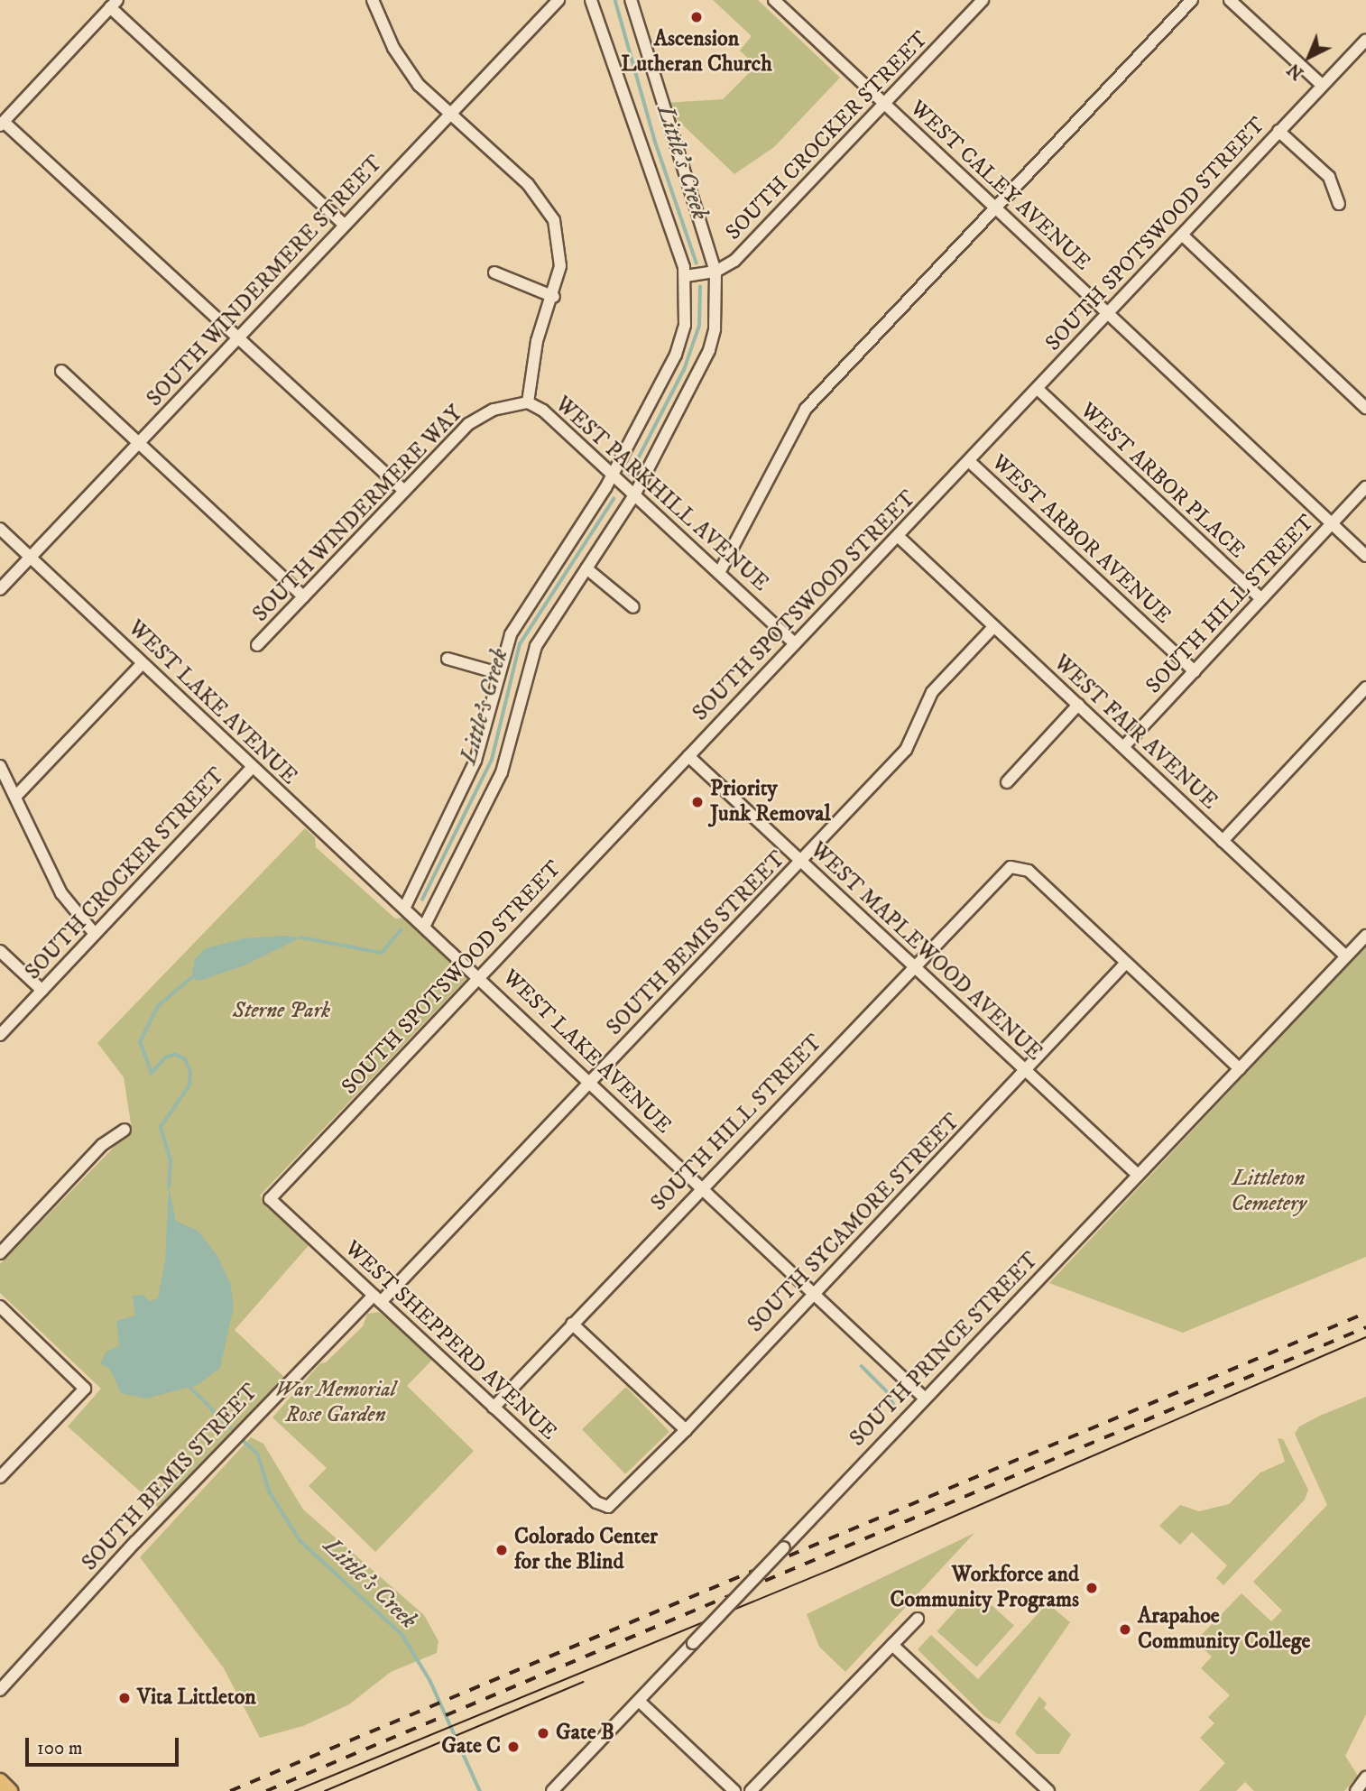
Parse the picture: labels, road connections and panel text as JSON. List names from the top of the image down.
{
  "streets": {
    "street": [
      "SOUTH CROCKER STREET",
      "WEST CALEY AVENUE",
      "SOUTH SPOTSWOOD STREET",
      "SOUTH WINDERMERE STREET",
      "WEST ARBOR PLACE",
      "WEST PARKHILL AVENUE",
      "SOUTH WINDERMERE WAY",
      "WEST ARBOR AVENUE",
      "SOUTH HILL STREET",
      "WEST LAKE AVENUE",
      "WEST FAIR AVENUE",
      "SOUTH BEMIS STREET",
      "WEST MAPLEWOOD AVENUE",
      "SOUTH SYCAMORE STREET",
      "WEST SHEPPERD AVENUE",
      "SOUTH PRINCE STREET"
    ]
  },
  "crossings": [
    ["SOUTH CROCKER STREET", "WEST CALEY AVENUE"],
    ["SOUTH CROCKER STREET", "WEST LAKE AVENUE"],
    ["WEST CALEY AVENUE", "SOUTH SPOTSWOOD STREET"],
    ["WEST CALEY AVENUE", "SOUTH HILL STREET"],
    ["SOUTH SPOTSWOOD STREET", "WEST ARBOR PLACE"],
    ["SOUTH SPOTSWOOD STREET", "WEST PARKHILL AVENUE"],
    ["SOUTH SPOTSWOOD STREET", "WEST ARBOR AVENUE"],
    ["SOUTH SPOTSWOOD STREET", "WEST LAKE AVENUE"],
    ["SOUTH SPOTSWOOD STREET", "WEST FAIR AVENUE"],
    ["SOUTH SPOTSWOOD STREET", "WEST MAPLEWOOD AVENUE"],
    ["SOUTH SPOTSWOOD STREET", "WEST SHEPPERD AVENUE"],
    ["SOUTH WINDERMERE STREET", "WEST LAKE AVENUE"],
    ["WEST ARBOR PLACE", "SOUTH HILL STREET"],
    ["WEST PARKHILL AVENUE", "SOUTH WINDERMERE WAY"],
    ["WEST ARBOR AVENUE", "SOUTH HILL STREET"],
    ["SOUTH HILL STREET", "WEST LAKE AVENUE"],
    ["SOUTH HILL STREET", "WEST FAIR AVENUE"],
    ["SOUTH HILL STREET", "WEST MAPLEWOOD AVENUE"],
    ["SOUTH HILL STREET", "SOUTH SYCAMORE STREET"],
    ["SOUTH HILL STREET", "WEST SHEPPERD AVENUE"],
    ["WEST LAKE AVENUE", "SOUTH BEMIS STREET"],
    ["WEST LAKE AVENUE", "SOUTH SYCAMORE STREET"],
    ["WEST LAKE AVENUE", "SOUTH PRINCE STREET"],
    ["WEST FAIR AVENUE", "SOUTH BEMIS STREET"],
    ["WEST FAIR AVENUE", "SOUTH PRINCE STREET"],
    ["SOUTH BEMIS STREET", "WEST MAPLEWOOD AVENUE"],
    ["SOUTH BEMIS STREET", "WEST SHEPPERD AVENUE"],
    ["WEST MAPLEWOOD AVENUE", "SOUTH SYCAMORE STREET"],
    ["WEST MAPLEWOOD AVENUE", "SOUTH PRINCE STREET"],
    ["SOUTH SYCAMORE STREET", "WEST SHEPPERD AVENUE"]
  ],
  "water": ["Little's Creek"],
  "parks": ["Sterne Park", "Littleton Cemetery", "War Memorial Rose Garden"],
  "places": [
    "Ascension Lutheran Church",
    "Priority Junk Removal",
    "Colorado Center for the Blind",
    "Workforce and Community Programs",
    "Arapahoe Community College",
    "Vita Littleton",
    "Gate B",
    "Gate C"
  ],
  "scale_bar": "100 m",
  "north": "bottom left"
}
